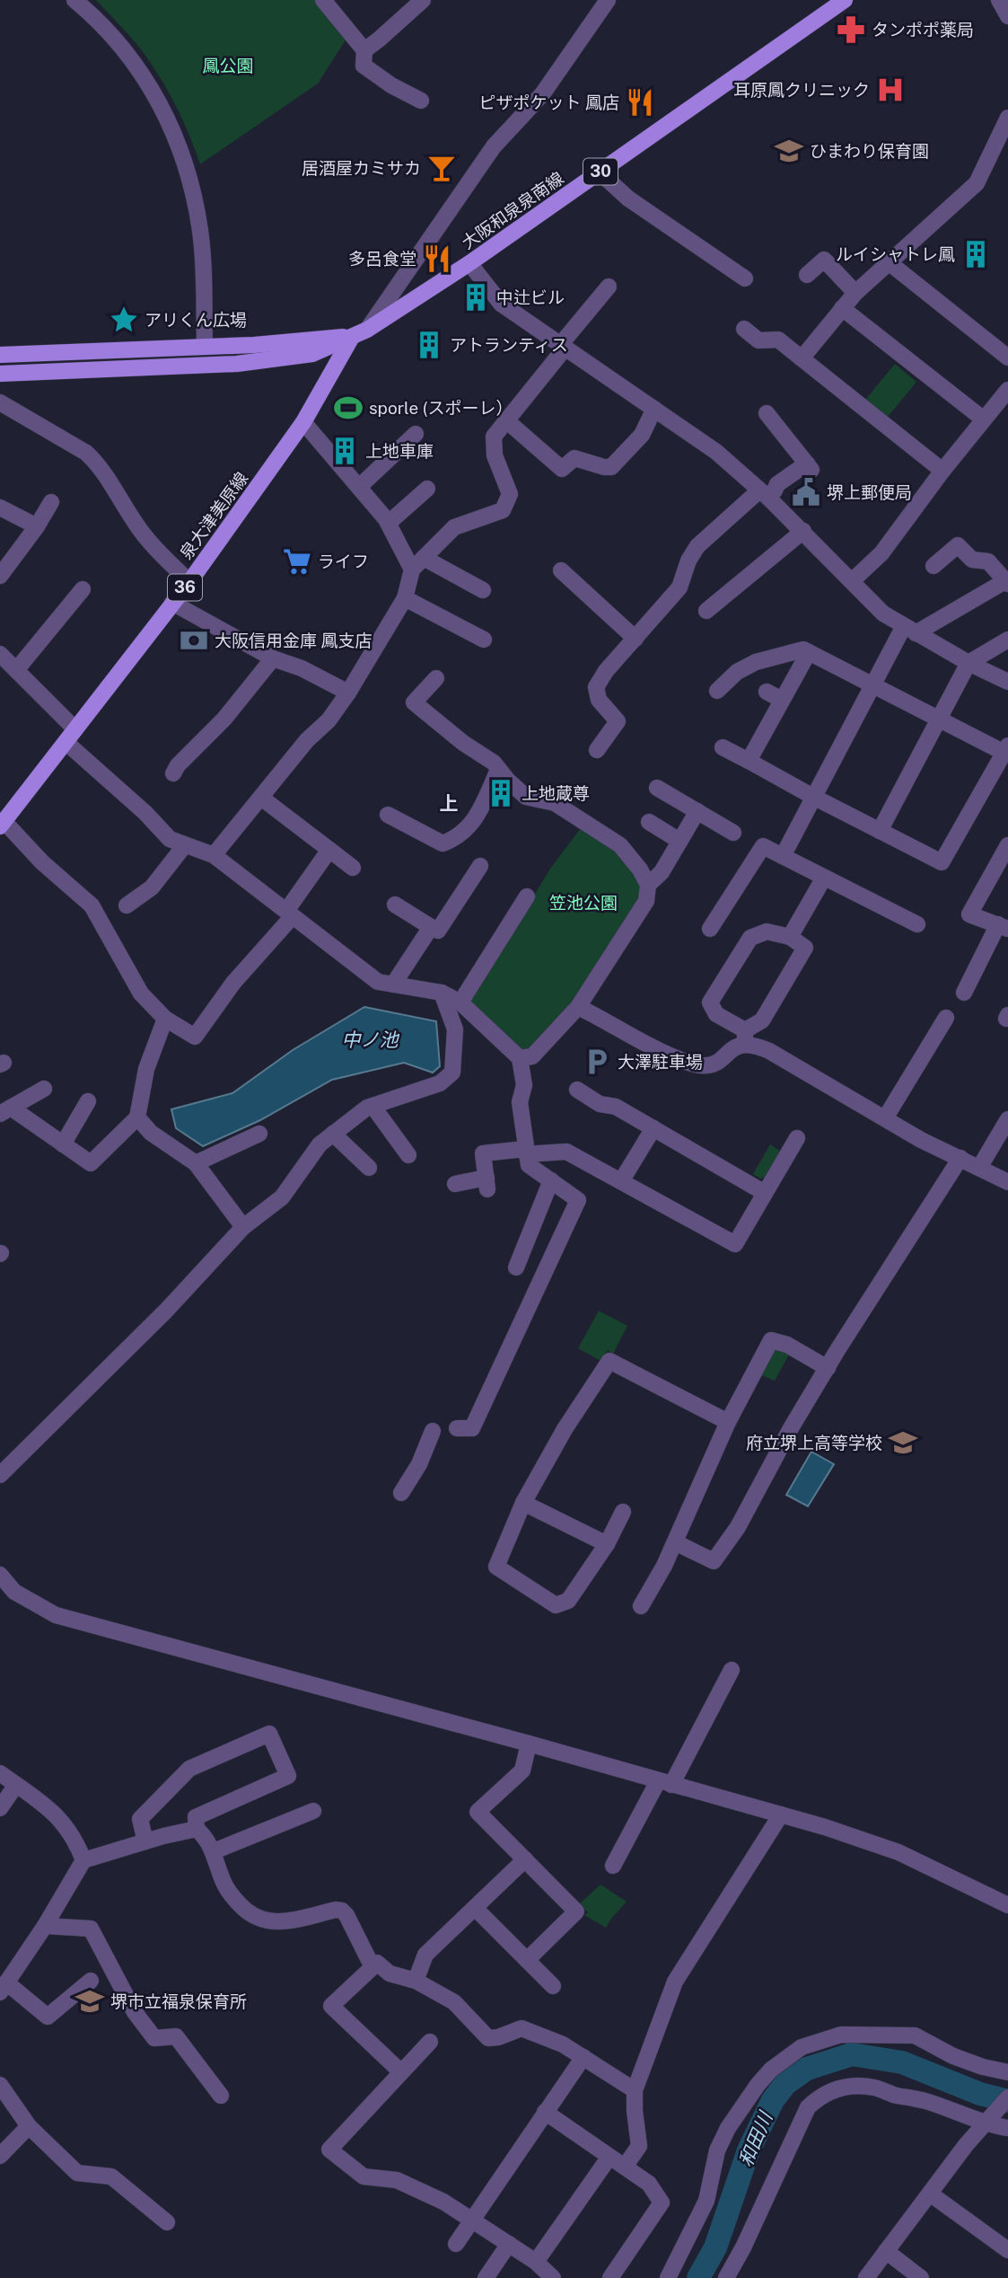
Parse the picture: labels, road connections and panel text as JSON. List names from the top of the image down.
{
  "streets": {
    "main road": [
      "30",
      "大阪和泉泉南線",
      "泉大津美原線",
      "36"
    ]
  },
  "crossings": [
    ["大阪和泉泉南線", "泉大津美原線"]
  ],
  "districts": ["上"],
  "water": ["中ノ池", "和田川"],
  "parks": ["鳳公園", "笠池公園"],
  "places": {
    "pharmacy": ["タンポポ薬局"],
    "hospital": ["耳原鳳クリニック"],
    "restaurant": ["ピザポケット 鳳店", "多呂食堂"],
    "school or university": ["ひまわり保育園", "府立堺上高等学校", "堺市立福泉保育所"],
    "bar": ["居酒屋カミサカ"],
    "building": [
      "ルイシャトレ鳳",
      "中辻ビル",
      "アトランティス",
      "上地車庫",
      "上地蔵尊"
    ],
    "place": ["アリくん広場"],
    "sports": ["sporle (スポーレ）"],
    "public building": ["堺上郵便局"],
    "supermarket": ["ライフ"],
    "bank": ["大阪信用金庫 鳳支店"],
    "parking": ["大澤駐車場"]
  }
}
